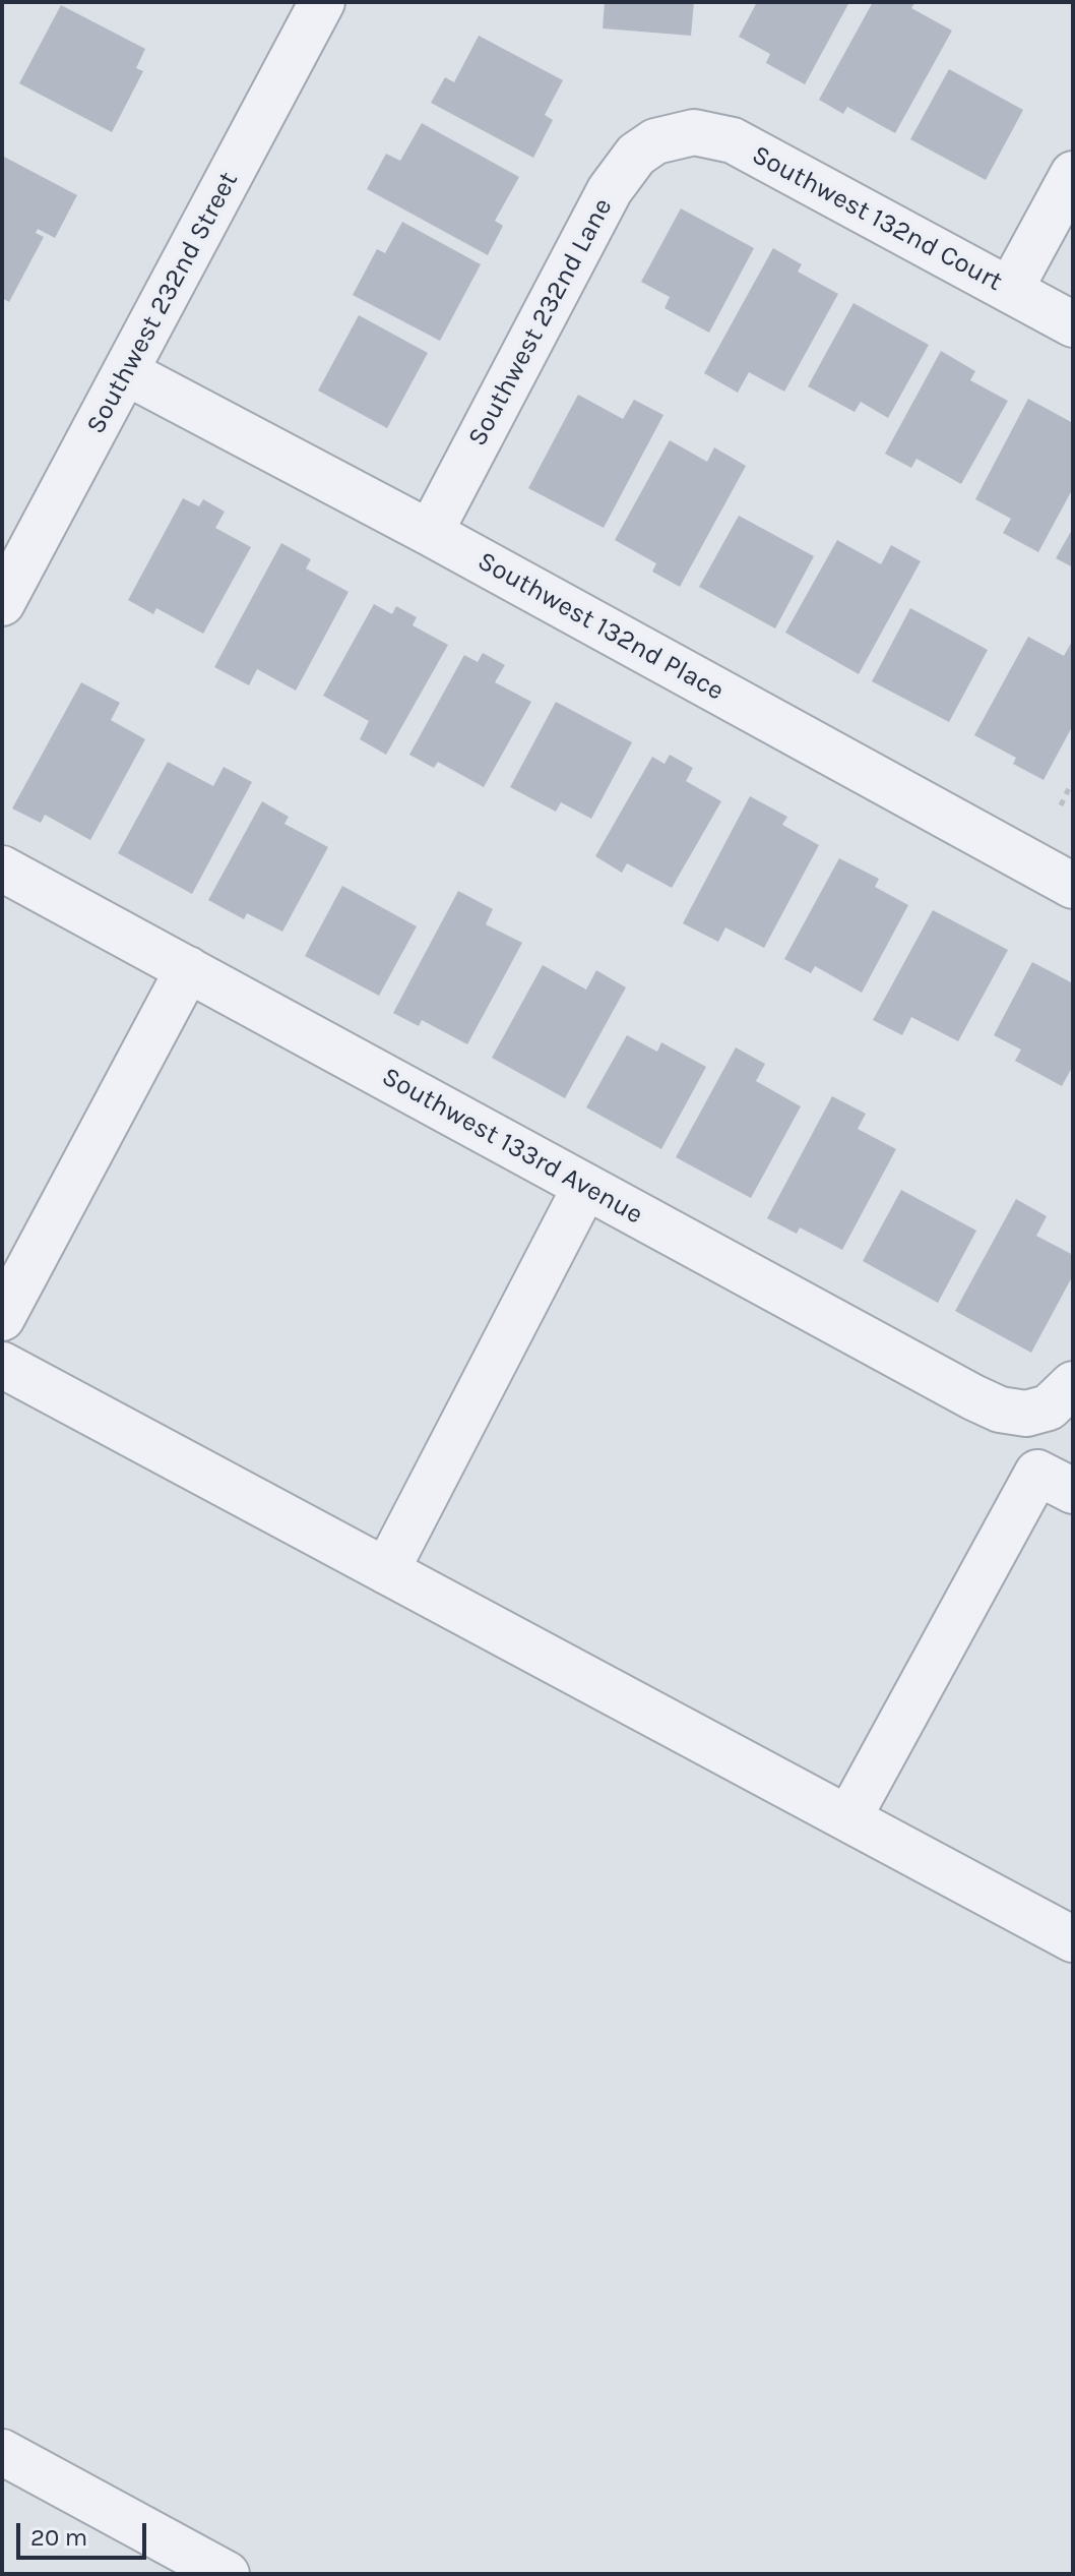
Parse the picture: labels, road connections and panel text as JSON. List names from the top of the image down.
{
  "streets": {
    "street": [
      "Southwest 132nd Court",
      "Southwest 232nd Street",
      "Southwest 232nd Lane",
      "Southwest 132nd Place",
      "Southwest 133rd Avenue"
    ]
  },
  "crossings": [
    ["Southwest 132nd Court", "Southwest 232nd Lane"],
    ["Southwest 232nd Street", "Southwest 132nd Place"],
    ["Southwest 232nd Lane", "Southwest 132nd Place"]
  ],
  "scale_bar": "20 m"
}
